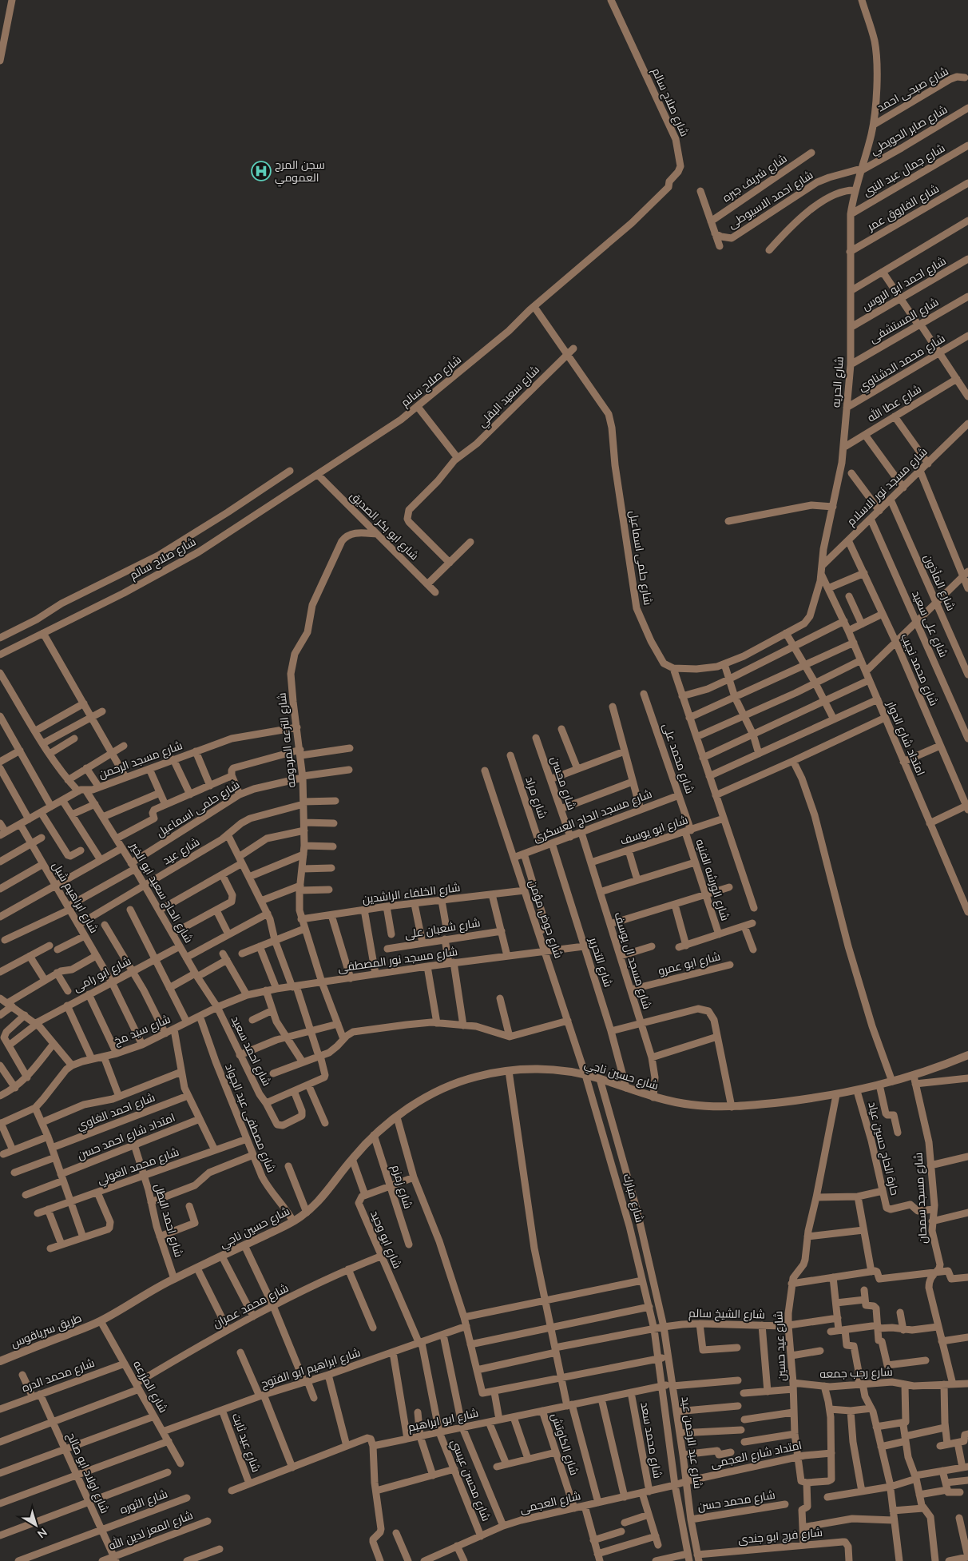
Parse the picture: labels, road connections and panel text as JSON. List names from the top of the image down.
{
  "streets": {
    "street": [
      "شارع صبحى احمد",
      "شارع صلاح سالم",
      "شارع صابر الحويطي",
      "شارع جمال عبد النبى",
      "شارع شريف جبره",
      "شارع احمد الاسيوطى",
      "شارع الفاروق عمر",
      "شارع احمد ابو الروس",
      "شارع المستشفى",
      "شارع محمد الدشناوي",
      "شارع الحريه",
      "شارع سعيد البقلي",
      "شارع عطا الله",
      "شارع مسجد نور الاسلام",
      "شارع ابو بكر الصديق",
      "شارع حلمى اسماعيل",
      "شارع المأذون",
      "شارع على سعيد",
      "شارع محمد نجيب",
      "امتداد شارع الدوار",
      "شارع الترعه المردومه",
      "شارع محمد على",
      "شارع مسجد الرحمن",
      "شارع محسن",
      "شارع مراد",
      "شارع مسجد الحاج العسكرى",
      "شارع ابو يوسف",
      "شارع عيد",
      "شارع الورشه الفنيه",
      "شارع الحاج سعيد ابو الخير",
      "شارع الخلفاء الراشدين",
      "شارع ابراهيم شبل",
      "شارع حوض مؤمن",
      "شارع شعبان على",
      "شارع مسجد نور المصطفى",
      "شارع مسجد ال يوسف",
      "شارع التحرير",
      "شارع ابو عمرو",
      "شارع ابو رامى",
      "شارع سيد مخ",
      "شارع احمد سعيد",
      "شارع حسين ناجي",
      "شارع احمد الغاوي",
      "شارع مصطفى عبد الجواد",
      "امتداد شارع احمد حسن",
      "حارة الحاج حسين عياد",
      "شارع محمد الغولي",
      "شارع زمزم",
      "شارع مبارك",
      "شارع مسجد سمحان",
      "شارع احمد البطل",
      "شارع ابو وحيد",
      "شارع محمد عمران",
      "شارع الشيخ سالم",
      "طريق سرياقوس",
      "شارع عيد حسين",
      "شارع ابراهيم ابو الفتوح",
      "شارع رجب جمعه",
      "شارع محمد الدره",
      "شارع المزرعه",
      "شارع ابو ابراهيم",
      "شارع محمد سعد",
      "شارع عيد ثابت",
      "شارع عبد الرحمن عيد",
      "شارع الكاوتش",
      "امتداد شارع العجمى",
      "شارع اولاد ابو صالح",
      "شارع محسن عيسي",
      "شارع محمد حسن",
      "شارع الثوره",
      "شارع العجمى",
      "شارع المعز لدين الله",
      "شارع فرج ابو جندى"
    ]
  },
  "crossings": [
    ["شارع صبحى احمد", "شارع الحريه"],
    ["شارع صلاح سالم", "شارع ابو بكر الصديق"],
    ["شارع صلاح سالم", "شارع حلمى اسماعيل"],
    ["شارع صابر الحويطي", "شارع احمد الاسيوطى"],
    ["شارع صابر الحويطي", "شارع الحريه"],
    ["شارع جمال عبد النبى", "شارع الحريه"],
    ["شارع احمد الاسيوطى", "شارع الحريه"],
    ["شارع الفاروق عمر", "شارع الحريه"],
    ["شارع احمد ابو الروس", "شارع الحريه"],
    ["شارع المستشفى", "شارع الحريه"],
    ["شارع محمد الدشناوي", "شارع الحريه"],
    ["شارع الحريه", "شارع عطا الله"],
    ["شارع الحريه", "شارع مسجد نور الاسلام"],
    ["شارع الحريه", "شارع حلمى اسماعيل"],
    ["شارع الحريه", "امتداد شارع الدوار"],
    ["شارع سعيد البقلي", "شارع حلمى اسماعيل"],
    ["شارع مسجد نور الاسلام", "شارع المأذون"],
    ["شارع مسجد نور الاسلام", "شارع على سعيد"],
    ["شارع مسجد نور الاسلام", "شارع محمد نجيب"],
    ["شارع ابو بكر الصديق", "شارع الترعه المردومه"],
    ["شارع حلمى اسماعيل", "شارع الترعه المردومه"],
    ["شارع حلمى اسماعيل", "شارع ابو يوسف"],
    ["شارع حلمى اسماعيل", "شارع الحاج سعيد ابو الخير"],
    ["شارع حلمى اسماعيل", "شارع ابراهيم شبل"],
    ["شارع الترعه المردومه", "شارع مسجد الرحمن"],
    ["شارع الترعه المردومه", "شارع عيد"],
    ["شارع الترعه المردومه", "شارع الخلفاء الراشدين"],
    ["شارع الترعه المردومه", "شارع مسجد نور المصطفى"],
    ["شارع محمد على", "شارع مسجد الحاج العسكرى"],
    ["شارع محمد على", "شارع ابو يوسف"],
    ["شارع محمد على", "شارع الورشه الفنيه"],
    ["شارع مسجد الرحمن", "شارع الحاج سعيد ابو الخير"],
    ["شارع مسجد الرحمن", "شارع ابراهيم شبل"],
    ["شارع محسن", "شارع مسجد الحاج العسكرى"],
    ["شارع مراد", "شارع مسجد الحاج العسكرى"],
    ["شارع مسجد الحاج العسكرى", "شارع حوض مؤمن"],
    ["شارع مسجد الحاج العسكرى", "شارع مسجد ال يوسف"],
    ["شارع مسجد الحاج العسكرى", "شارع التحرير"],
    ["شارع ابو يوسف", "شارع الورشه الفنيه"],
    ["شارع ابو يوسف", "شارع مسجد ال يوسف"],
    ["شارع عيد", "شارع الحاج سعيد ابو الخير"],
    ["شارع عيد", "شارع ابراهيم شبل"],
    ["شارع الحاج سعيد ابو الخير", "شارع مسجد نور المصطفى"],
    ["شارع الحاج سعيد ابو الخير", "شارع ابو رامى"],
    ["شارع الحاج سعيد ابو الخير", "شارع سيد مخ"],
    ["شارع الحاج سعيد ابو الخير", "شارع احمد سعيد"],
    ["شارع الخلفاء الراشدين", "شارع حوض مؤمن"],
    ["شارع ابراهيم شبل", "شارع ابو رامى"],
    ["شارع ابراهيم شبل", "شارع سيد مخ"],
    ["شارع حوض مؤمن", "شارع مسجد نور المصطفى"],
    ["شارع حوض مؤمن", "شارع حسين ناجي"],
    ["شارع حوض مؤمن", "شارع مبارك"],
    ["شارع مسجد نور المصطفى", "شارع التحرير"],
    ["شارع مسجد نور المصطفى", "شارع سيد مخ"],
    ["شارع مسجد نور المصطفى", "شارع احمد سعيد"],
    ["شارع مسجد ال يوسف", "شارع ابو عمرو"],
    ["شارع مسجد ال يوسف", "شارع حسين ناجي"],
    ["شارع التحرير", "شارع حسين ناجي"],
    ["شارع سيد مخ", "شارع احمد سعيد"],
    ["شارع سيد مخ", "شارع مصطفى عبد الجواد"],
    ["شارع حسين ناجي", "شارع مصطفى عبد الجواد"],
    ["شارع حسين ناجي", "حارة الحاج حسين عياد"],
    ["شارع حسين ناجي", "شارع زمزم"],
    ["شارع حسين ناجي", "شارع مبارك"],
    ["شارع حسين ناجي", "شارع مسجد سمحان"],
    ["شارع حسين ناجي", "شارع احمد البطل"],
    ["شارع حسين ناجي", "طريق سرياقوس"],
    ["شارع حسين ناجي", "شارع عيد حسين"],
    ["شارع حسين ناجي", "شارع المزرعه"],
    ["شارع مصطفى عبد الجواد", "شارع محمد الغولي"],
    ["امتداد شارع احمد حسن", "شارع احمد البطل"],
    ["حارة الحاج حسين عياد", "شارع مسجد سمحان"],
    ["شارع محمد الغولي", "شارع احمد البطل"],
    ["شارع مبارك", "شارع الشيخ سالم"],
    ["شارع مبارك", "شارع عبد الرحمن عيد"],
    ["شارع مسجد سمحان", "شارع رجب جمعه"],
    ["شارع ابو وحيد", "شارع محمد عمران"],
    ["شارع ابو وحيد", "شارع ابراهيم ابو الفتوح"],
    ["شارع ابو وحيد", "شارع ابو ابراهيم"],
    ["شارع ابو وحيد", "شارع محسن عيسي"],
    ["شارع محمد عمران", "شارع المزرعه"],
    ["شارع محمد عمران", "شارع اولاد ابو صالح"],
    ["شارع الشيخ سالم", "شارع عيد حسين"],
    ["شارع الشيخ سالم", "شارع عبد الرحمن عيد"],
    ["طريق سرياقوس", "شارع المزرعه"],
    ["شارع عيد حسين", "شارع رجب جمعه"],
    ["شارع عيد حسين", "امتداد شارع العجمى"],
    ["شارع عيد حسين", "شارع فرج ابو جندى"],
    ["شارع ابراهيم ابو الفتوح", "شارع المزرعه"],
    ["شارع ابراهيم ابو الفتوح", "شارع عيد ثابت"],
    ["شارع محمد الدره", "شارع المزرعه"],
    ["شارع محمد الدره", "شارع اولاد ابو صالح"],
    ["شارع ابو ابراهيم", "شارع محمد سعد"],
    ["شارع ابو ابراهيم", "شارع عيد ثابت"],
    ["شارع ابو ابراهيم", "شارع عبد الرحمن عيد"],
    ["شارع ابو ابراهيم", "شارع الكاوتش"],
    ["شارع ابو ابراهيم", "شارع محسن عيسي"],
    ["شارع محمد سعد", "شارع العجمى"],
    ["شارع عبد الرحمن عيد", "امتداد شارع العجمى"],
    ["شارع عبد الرحمن عيد", "شارع محمد حسن"],
    ["شارع عبد الرحمن عيد", "شارع العجمى"],
    ["شارع عبد الرحمن عيد", "شارع فرج ابو جندى"],
    ["شارع الكاوتش", "شارع العجمى"],
    ["امتداد شارع العجمى", "شارع العجمى"],
    ["شارع اولاد ابو صالح", "شارع الثوره"],
    ["شارع اولاد ابو صالح", "شارع المعز لدين الله"],
    ["شارع محسن عيسي", "شارع العجمى"]
  ],
  "places": {
    "hospital": ["سجن المرج العمومي"]
  },
  "north": "bottom right"
}
